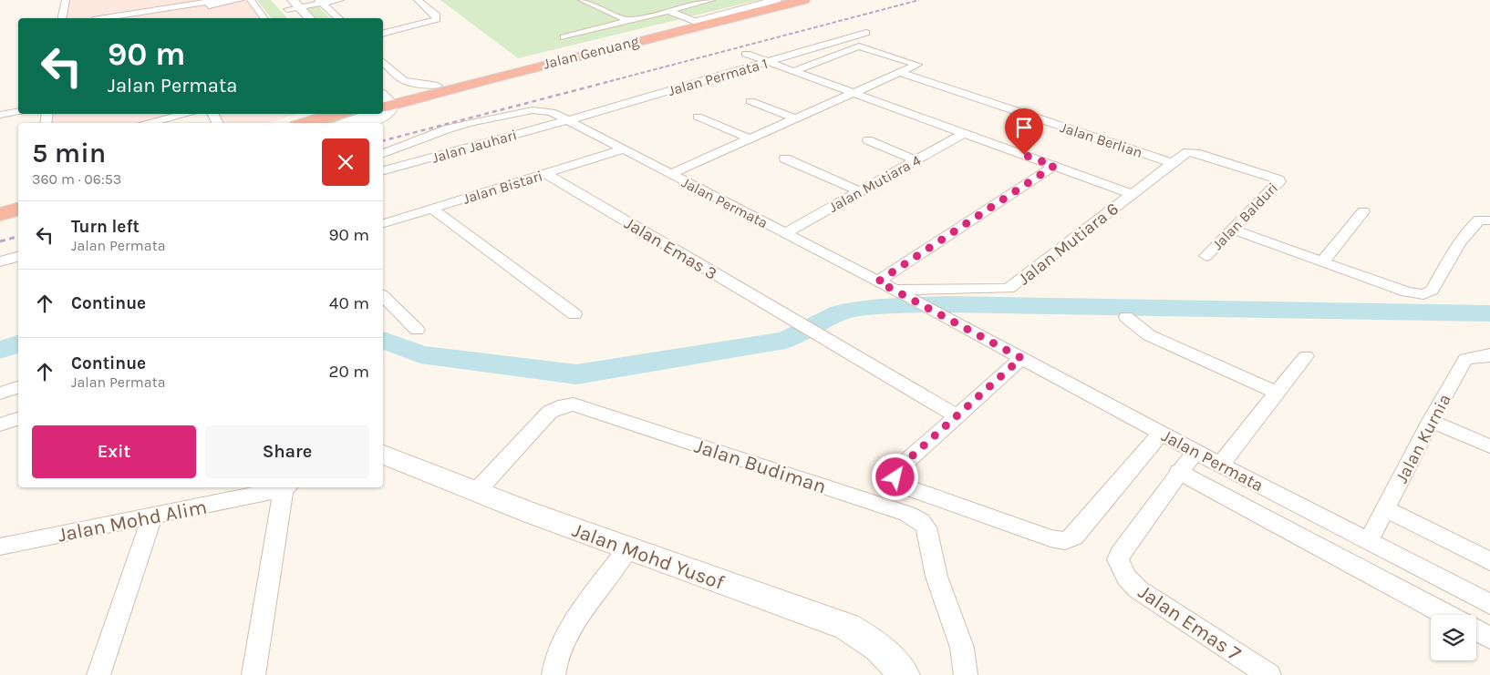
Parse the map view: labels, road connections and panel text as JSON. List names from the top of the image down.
{
  "streets": {
    "highway": ["Jalan Genuang"],
    "street": [
      "Jalan Permata 1",
      "Jalan Berlian",
      "Jalan Jauhari",
      "Jalan Mutiara 4",
      "Jalan Bistari",
      "Jalan Permata",
      "Jalan Balduri",
      "Jalan Mutiara 6",
      "Jalan Emas 3",
      "Jalan Kurnia",
      "Jalan Budiman",
      "Jalan Mohd Alim",
      "Jalan Mohd Yusof",
      "Jalan Emas 7"
    ]
  },
  "crossings": [
    ["Jalan Permata 1", "Jalan Jauhari"],
    ["Jalan Permata 1", "Jalan Permata"],
    ["Jalan Berlian", "Jalan Balduri"],
    ["Jalan Berlian", "Jalan Mutiara 6"],
    ["Jalan Jauhari", "Jalan Permata"],
    ["Jalan Mutiara 4", "Jalan Permata"],
    ["Jalan Bistari", "Jalan Permata"],
    ["Jalan Bistari", "Jalan Emas 3"],
    ["Jalan Permata", "Jalan Mutiara 6"],
    ["Jalan Permata", "Jalan Kurnia"],
    ["Jalan Permata", "Jalan Emas 7"],
    ["Jalan Balduri", "Jalan Mutiara 6"],
    ["Jalan Budiman", "Jalan Mohd Yusof"]
  ],
  "page": {
    "turn": ["90 m", "Jalan Permata"],
    "heading": ["5 min", "360 m · 06:53"],
    "list": [
      {
        "name": "Turn left",
        "note": "Jalan Permata",
        "value": "90 m"
      },
      {
        "name": "Continue",
        "value": "40 m"
      },
      {
        "name": "Continue",
        "note": "Jalan Permata",
        "value": "20 m"
      }
    ],
    "buttons": ["Exit", "Share"]
  }
}
